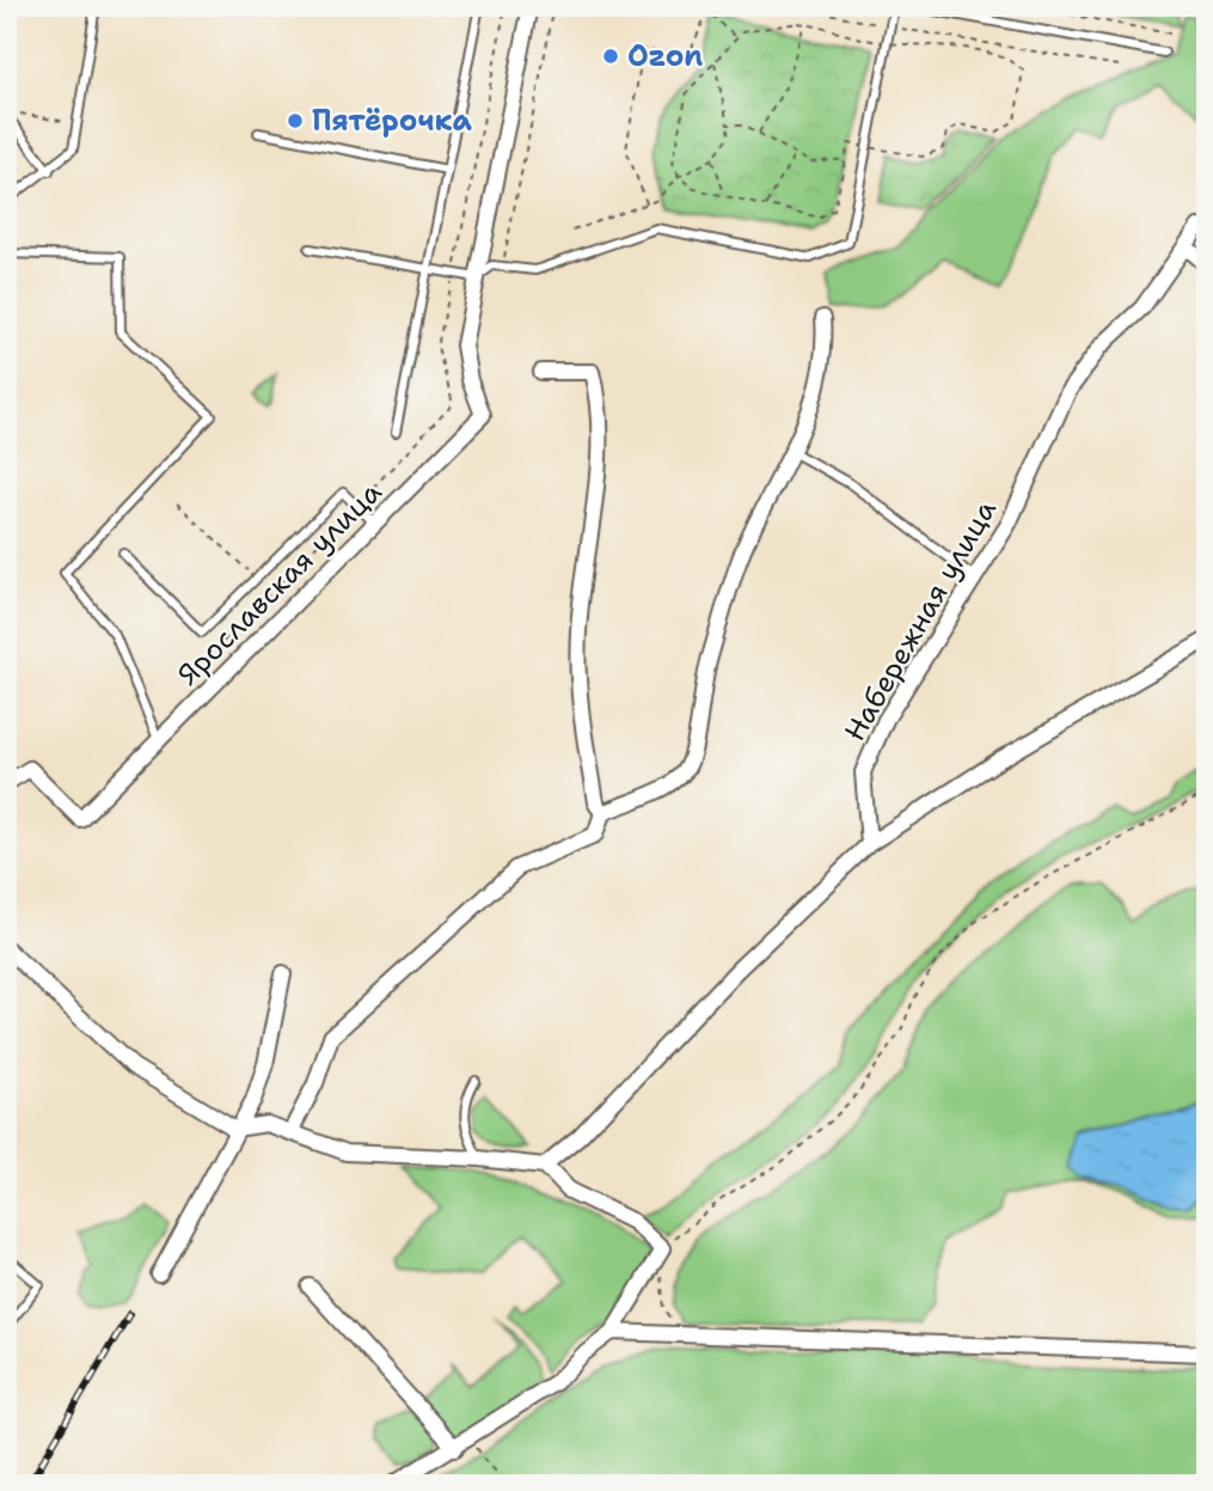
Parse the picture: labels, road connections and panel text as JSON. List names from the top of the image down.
{
  "streets": {
    "street": ["Ярославская улица", "Набережная улица"]
  },
  "places": ["Ozon", "Пятёрочка"]
}
